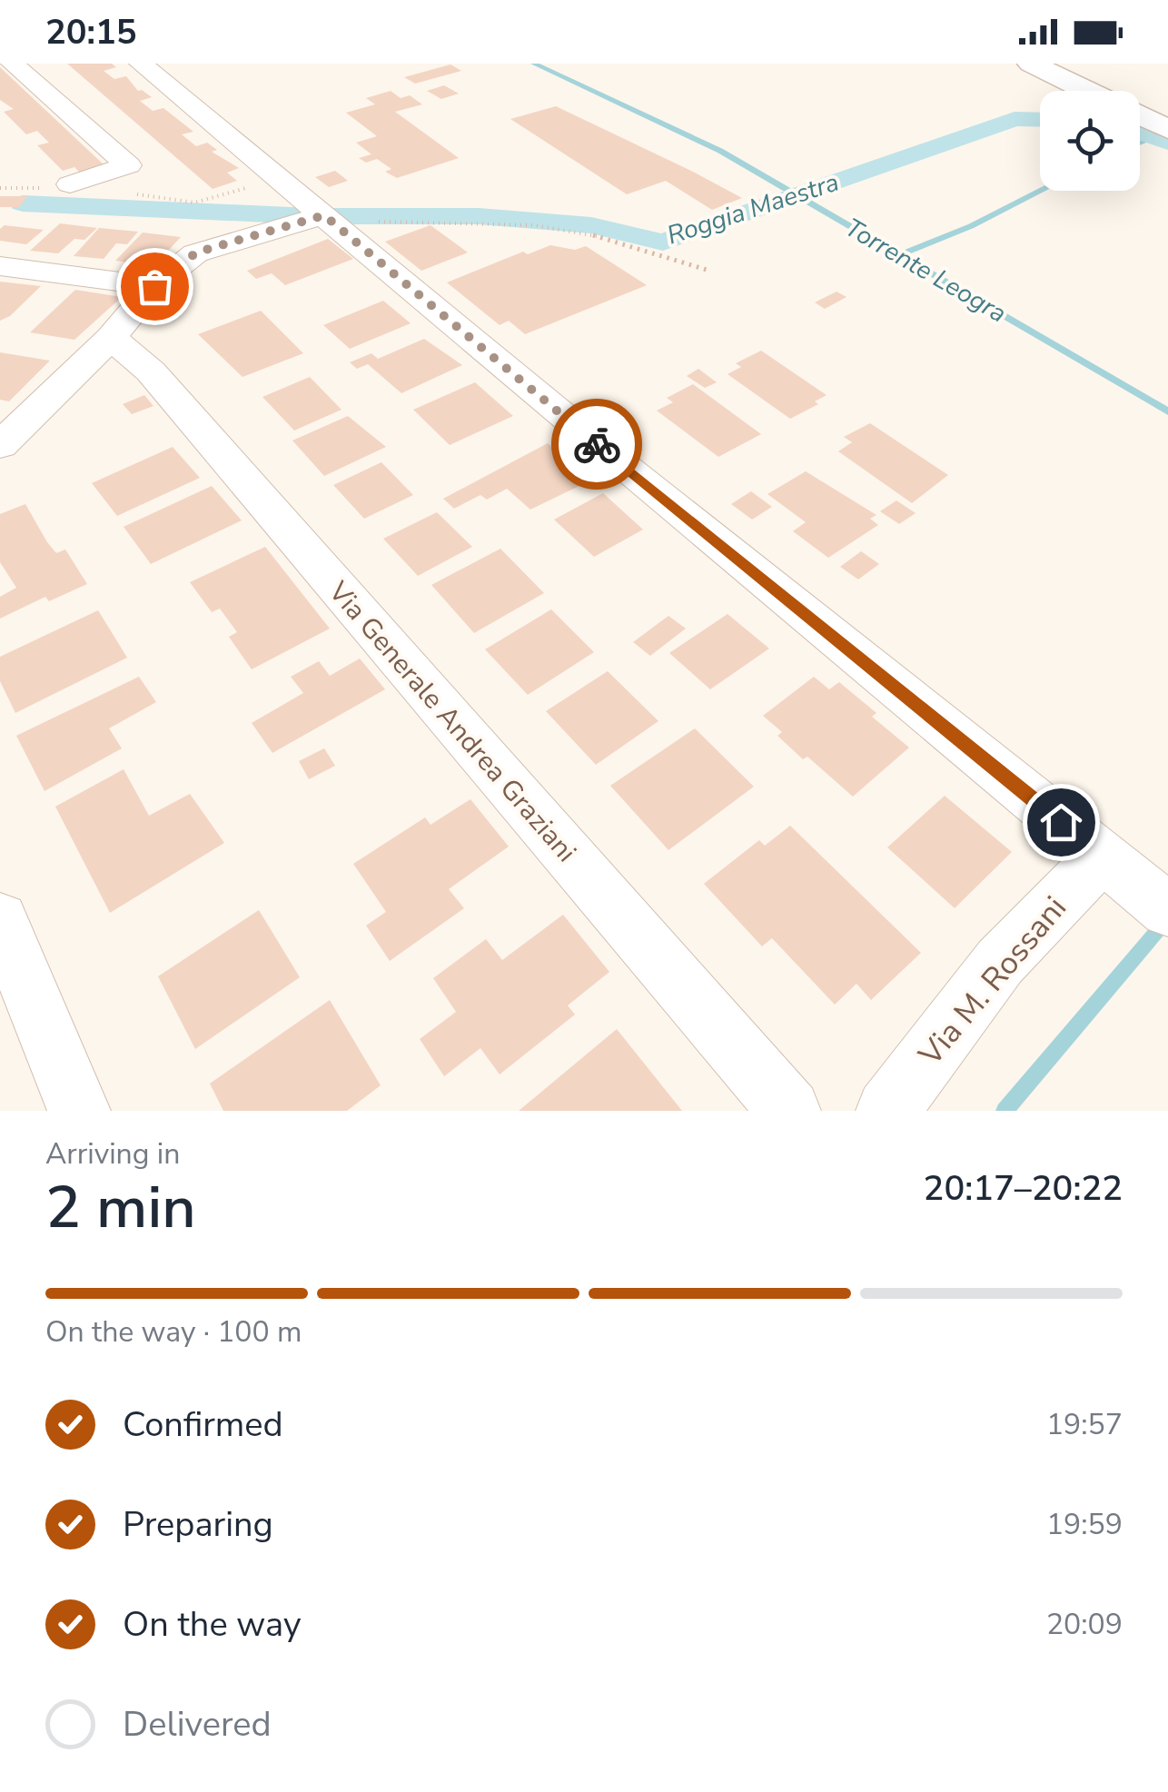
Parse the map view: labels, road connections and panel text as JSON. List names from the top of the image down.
{
  "streets": {
    "street": ["Via Generale Andrea Graziani", "Via M. Rossani"]
  },
  "water": ["Roggia Maestra", "Torrente Leogra"],
  "page": {
    "status": "20:15",
    "heading": ["2 min", "Arriving in", "20:17–20:22"],
    "bar": "On the way · 100 m",
    "list": [
      ["Confirmed", "19:57"],
      ["Preparing", "19:59"],
      ["On the way", "20:09"],
      "Delivered"
    ]
  }
}
